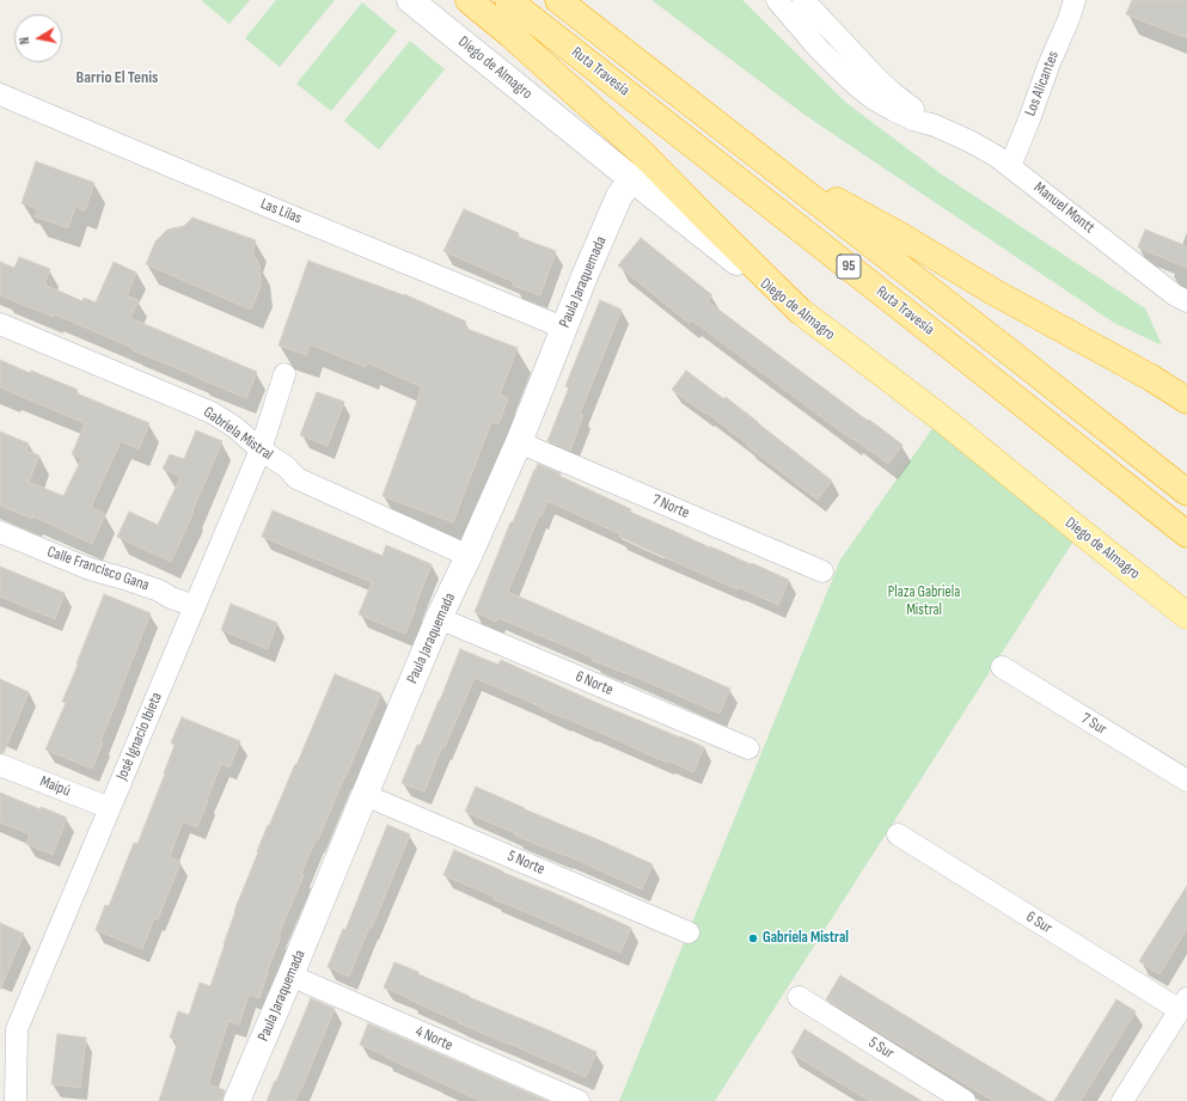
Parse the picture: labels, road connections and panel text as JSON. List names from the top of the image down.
{
  "streets": {
    "highway": ["Ruta Travesía", "95"],
    "main road": ["Diego de Almagro"],
    "street": [
      "Los Alicantes",
      "Manuel Montt",
      "Las Lilas",
      "Paula Jaraquemada",
      "Gabriela Mistral",
      "7 Norte",
      "Calle Francisco Gana",
      "6 Norte",
      "7 Sur",
      "José Ignacio Ibieta",
      "Maipú",
      "5 Norte",
      "6 Sur",
      "4 Norte",
      "5 Sur"
    ]
  },
  "crossings": [
    ["Diego de Almagro", "Paula Jaraquemada"],
    ["Los Alicantes", "Manuel Montt"],
    ["Las Lilas", "Paula Jaraquemada"],
    ["Paula Jaraquemada", "Gabriela Mistral"],
    ["Paula Jaraquemada", "7 Norte"],
    ["Paula Jaraquemada", "6 Norte"],
    ["Paula Jaraquemada", "5 Norte"],
    ["Paula Jaraquemada", "4 Norte"],
    ["Gabriela Mistral", "José Ignacio Ibieta"],
    ["Calle Francisco Gana", "José Ignacio Ibieta"],
    ["José Ignacio Ibieta", "Maipú"]
  ],
  "districts": ["Barrio El Tenis"],
  "parks": ["Plaza Gabriela Mistral"],
  "places": ["Gabriela Mistral"],
  "north": "left"
}
